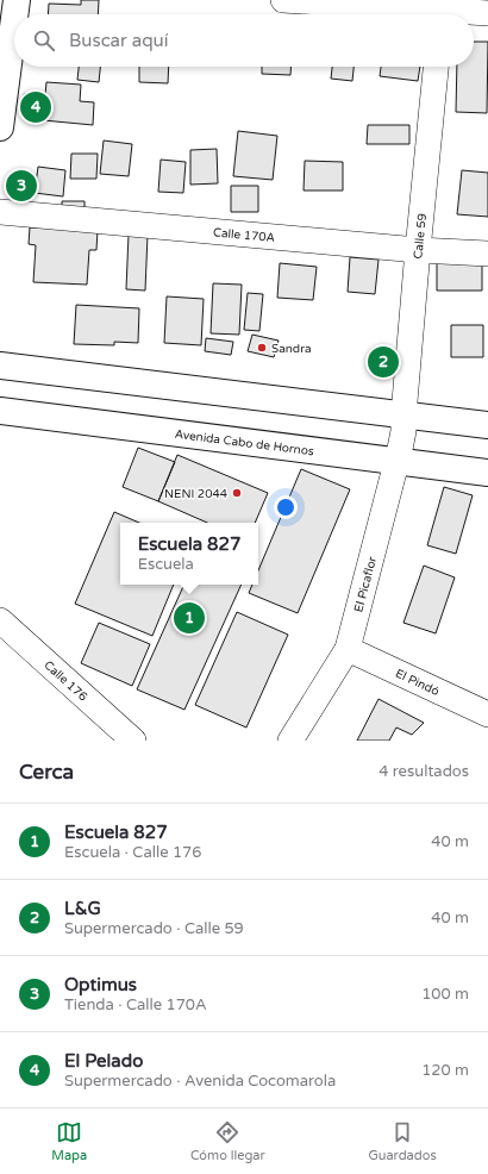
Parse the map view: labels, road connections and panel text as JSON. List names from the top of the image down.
{
  "streets": {
    "main road": ["Avenida Cabo de Hornos"],
    "street": [
      "Calle 170A",
      "Calle 59",
      "El Picaflor",
      "Calle 176",
      "El Pindó"
    ]
  },
  "crossings": [
    ["Calle 170A", "Calle 59"],
    ["Calle 59", "El Picaflor"],
    ["Avenida Cabo de Hornos", "El Picaflor"],
    ["El Picaflor", "El Pindó"]
  ],
  "places": ["Sandra", "NENI 2044"],
  "page": {
    "search": "Buscar aquí",
    "pins": [
      "4",
      "3",
      "2",
      "1"
    ],
    "popup": ["Escuela 827", "Escuela"],
    "heading": ["Cerca", "4 resultados"],
    "list": [
      {
        "mark": "1",
        "name": "Escuela 827",
        "note": "Escuela · Calle 176",
        "value": "40 m"
      },
      {
        "mark": "2",
        "name": "L&G",
        "note": "Supermercado · Calle 59",
        "value": "40 m"
      },
      {
        "mark": "3",
        "name": "Optimus",
        "note": "Tienda · Calle 170A",
        "value": "100 m"
      },
      {
        "mark": "4",
        "name": "El Pelado",
        "note": "Supermercado · Avenida Cocomarola",
        "value": "120 m"
      }
    ],
    "nav": ["Mapa", "Cómo llegar", "Guardados"]
  }
}
